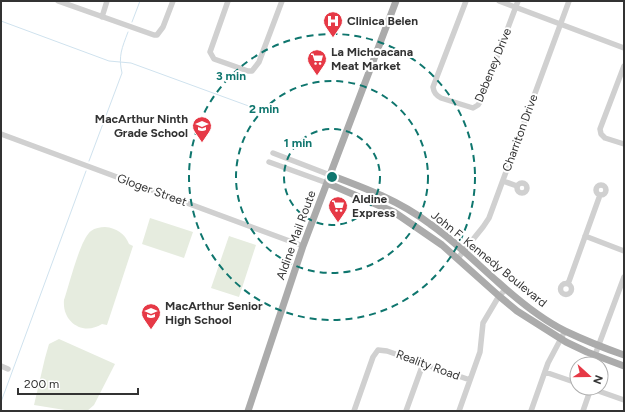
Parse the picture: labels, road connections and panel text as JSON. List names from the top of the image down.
{
  "streets": {
    "main road": ["Aldine Mail Route", "John F. Kennedy Boulevard"],
    "street": [
      "Debeney Drive",
      "Charriton Drive",
      "Gloger Street",
      "Reality Road"
    ]
  },
  "crossings": [
    ["Charriton Drive", "John F. Kennedy Boulevard"],
    ["Gloger Street", "Aldine Mail Route"],
    ["Aldine Mail Route", "John F. Kennedy Boulevard"]
  ],
  "places": {
    "hospital": ["Clinica Belen"],
    "supermarket": ["La Michoacana Meat Market", "Aldine Express"],
    "school or university": ["MacArthur Ninth Grade School", "MacArthur Senior High School"]
  },
  "scale_bar": "200 m",
  "north": "right",
  "rings": ["3 min", "2 min", "1 min"]
}
